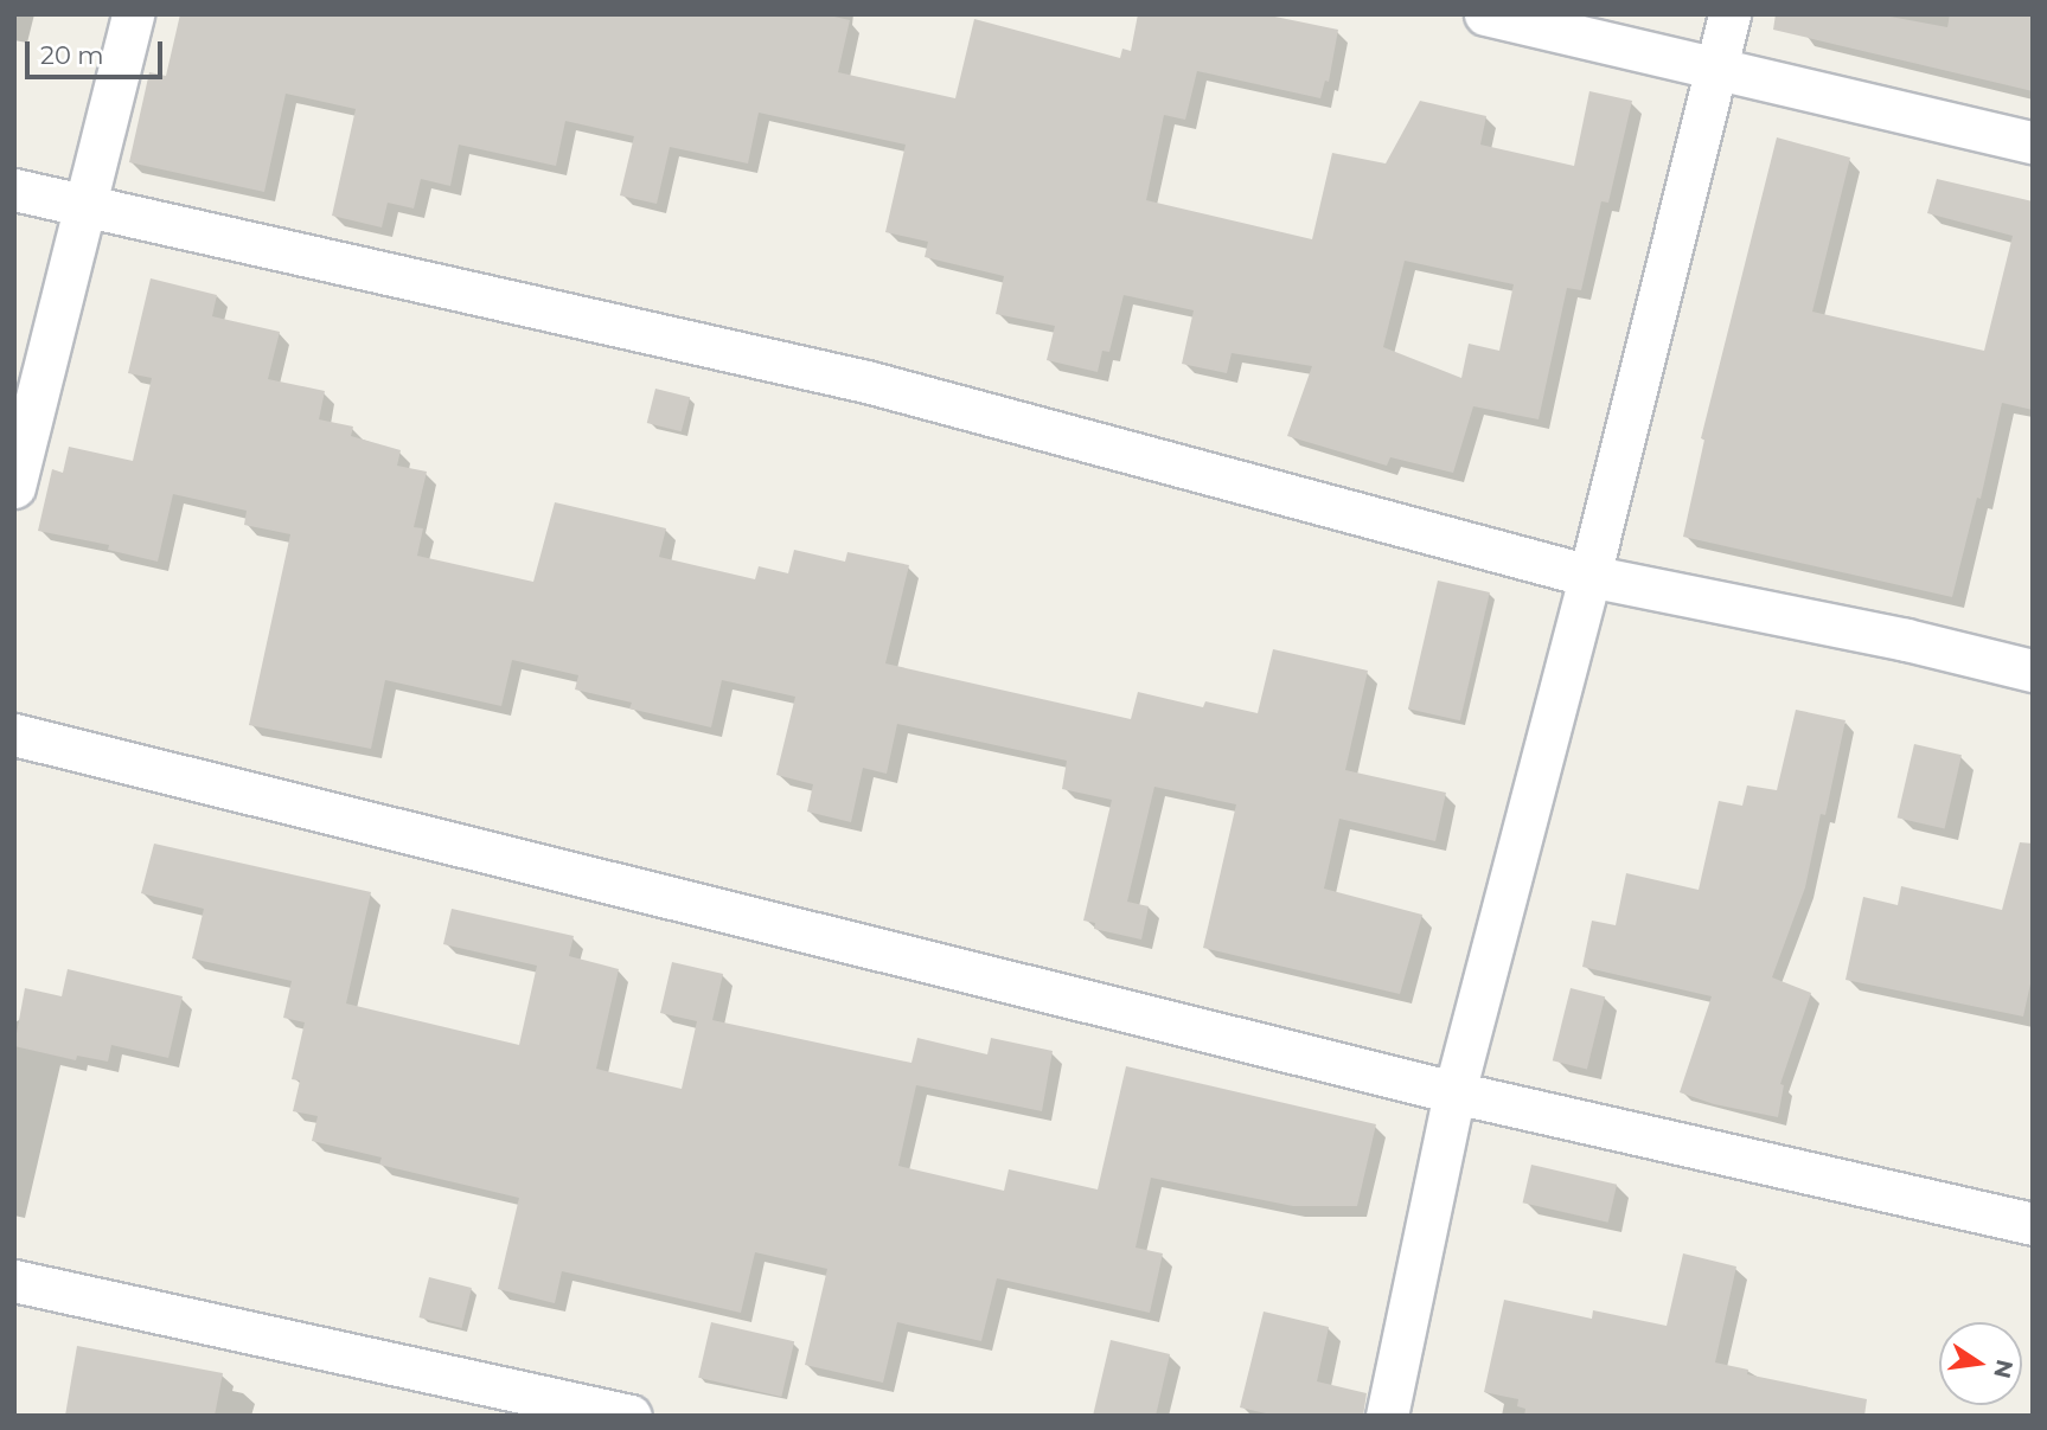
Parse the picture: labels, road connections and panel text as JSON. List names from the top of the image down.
{
  "scale_bar": "20 m",
  "north": "right"
}
